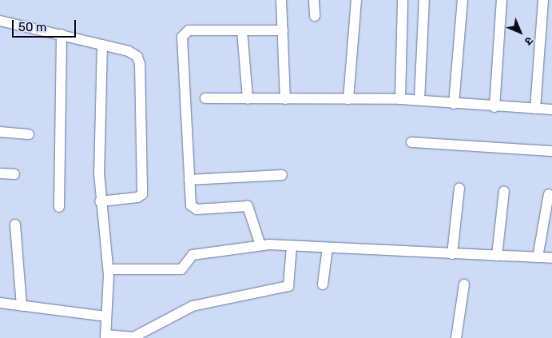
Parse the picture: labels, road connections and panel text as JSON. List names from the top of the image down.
{
  "scale_bar": "50 m",
  "north": "bottom right"
}
